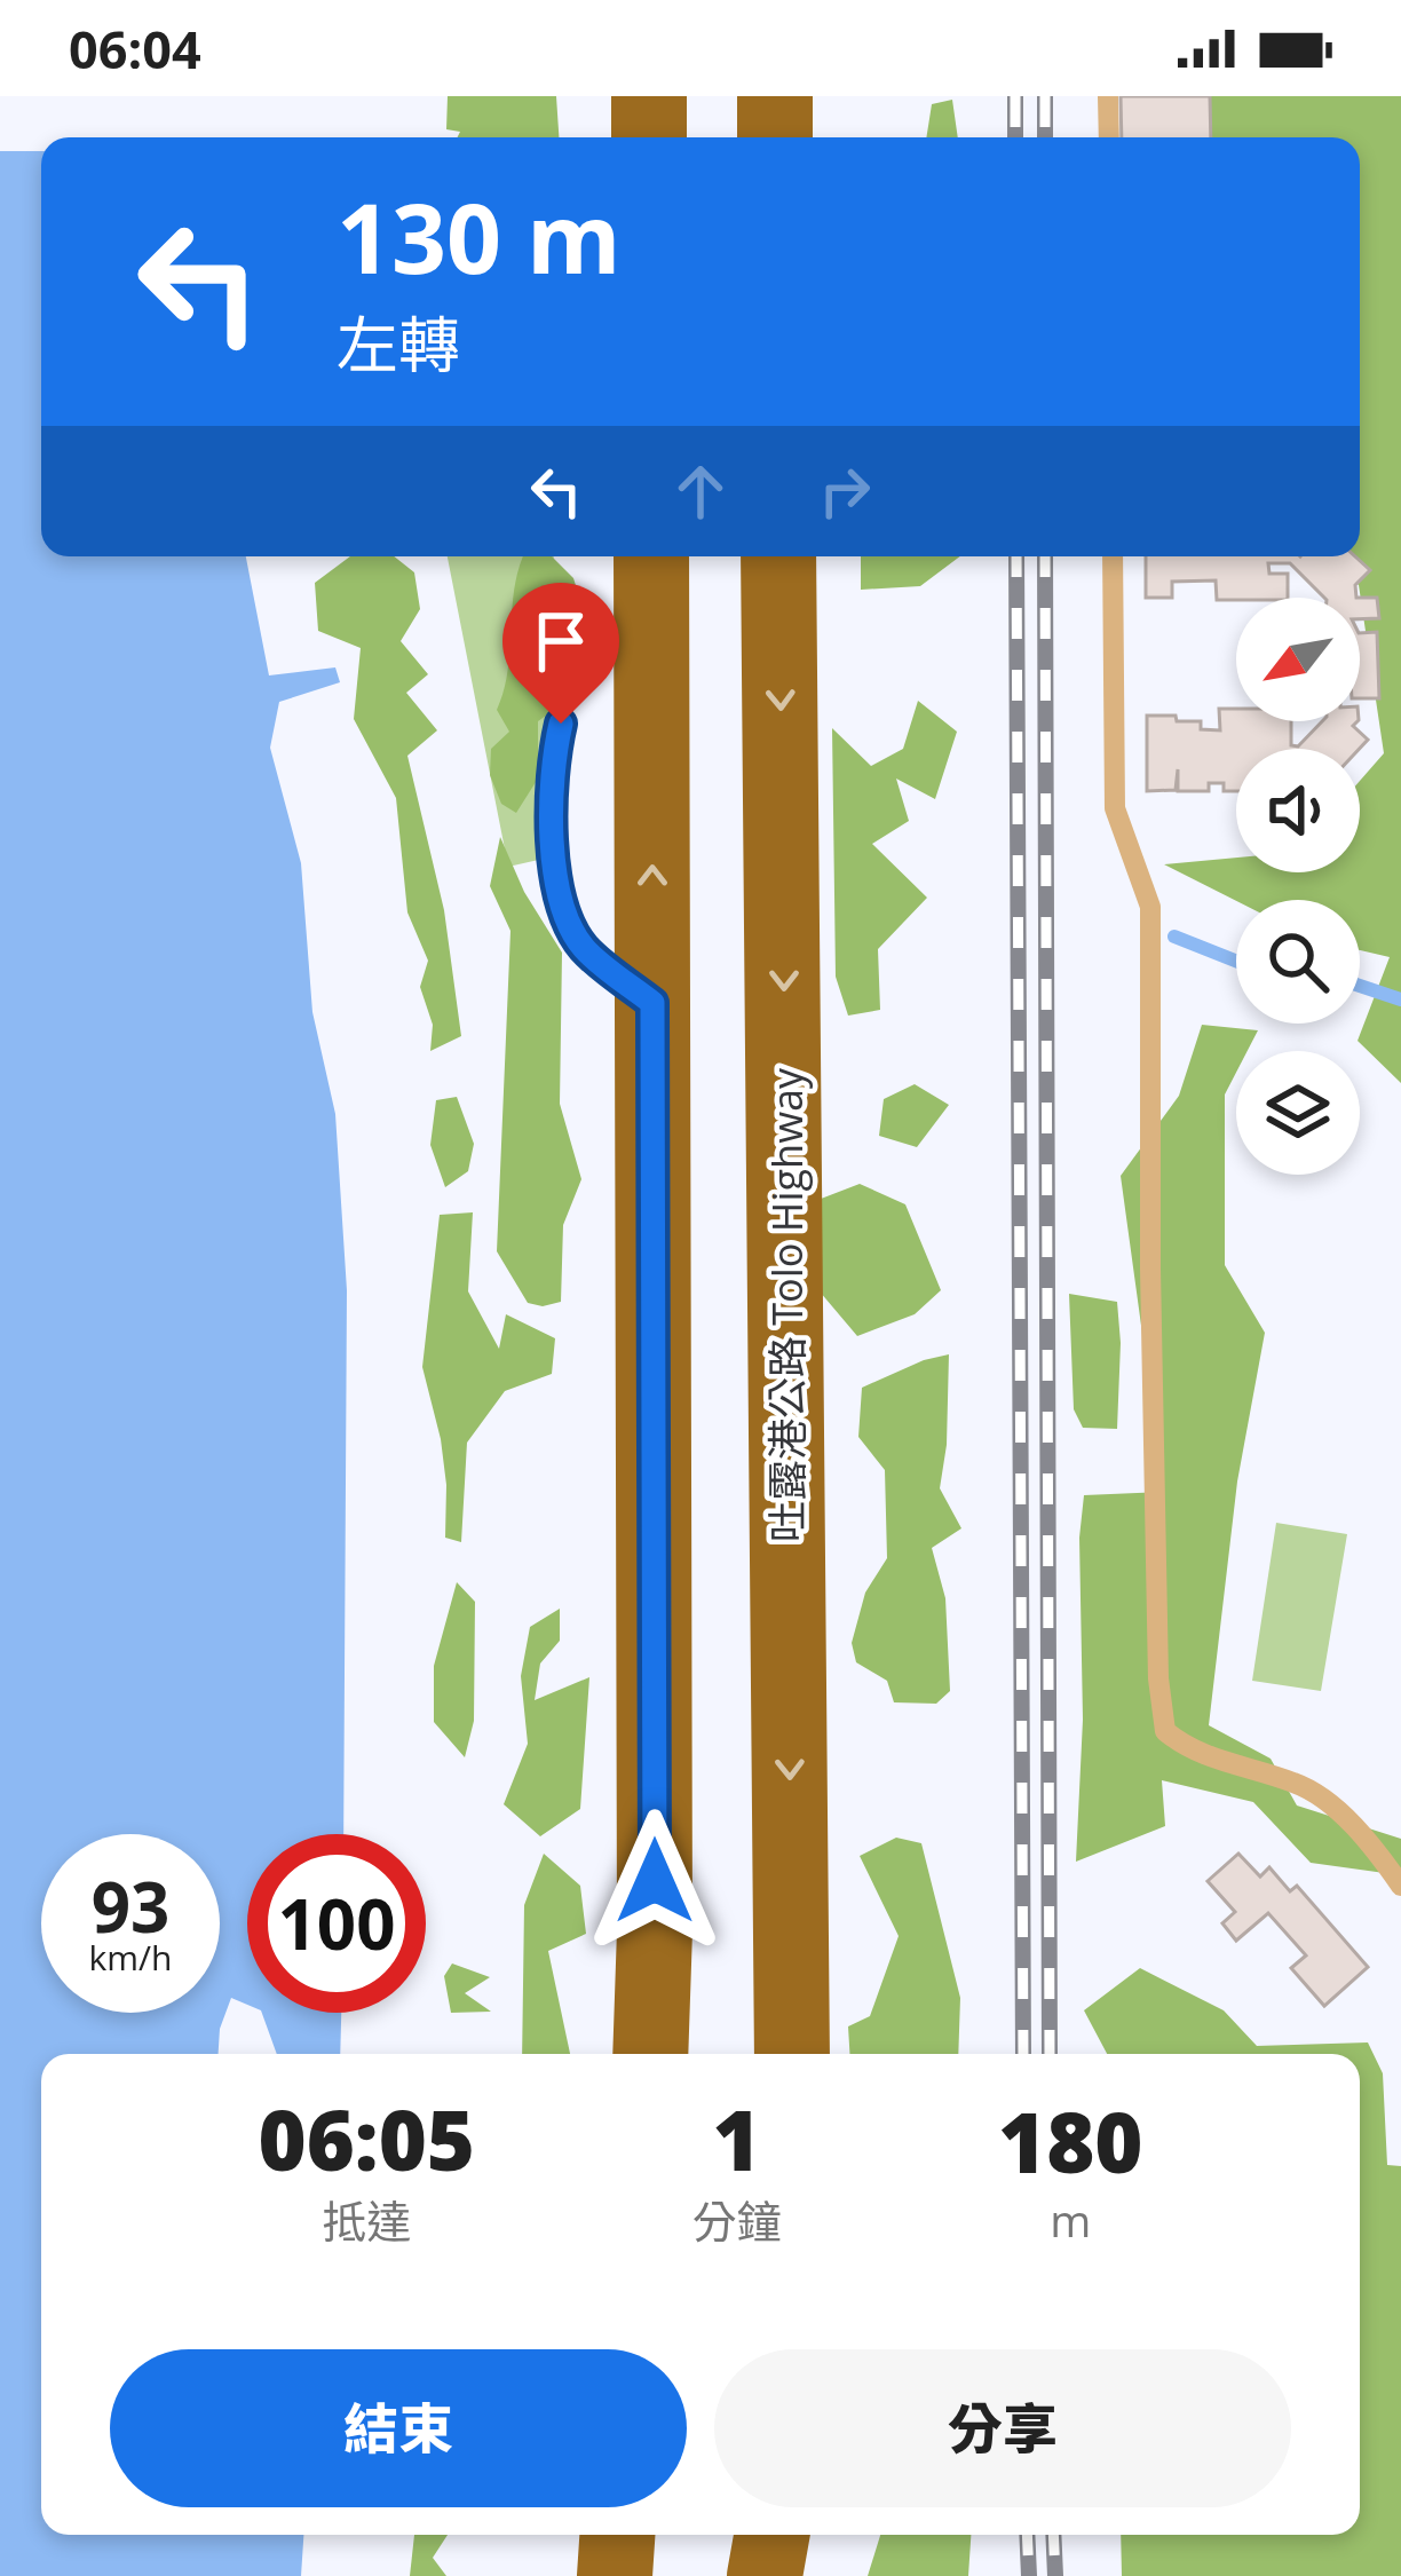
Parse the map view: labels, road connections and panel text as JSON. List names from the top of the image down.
{
  "streets": {
    "highway": ["吐露港公路 Tolo Highway"]
  },
  "north": "bottom left",
  "page": {
    "status": "06:04",
    "turn": ["130 m", "左轉"],
    "speed": "93 km/h",
    "limit": "100",
    "eta": [
      "06:05",
      "抵達",
      "1",
      "分鐘",
      "180",
      "m"
    ],
    "buttons": ["結束", "分享"]
  }
}
